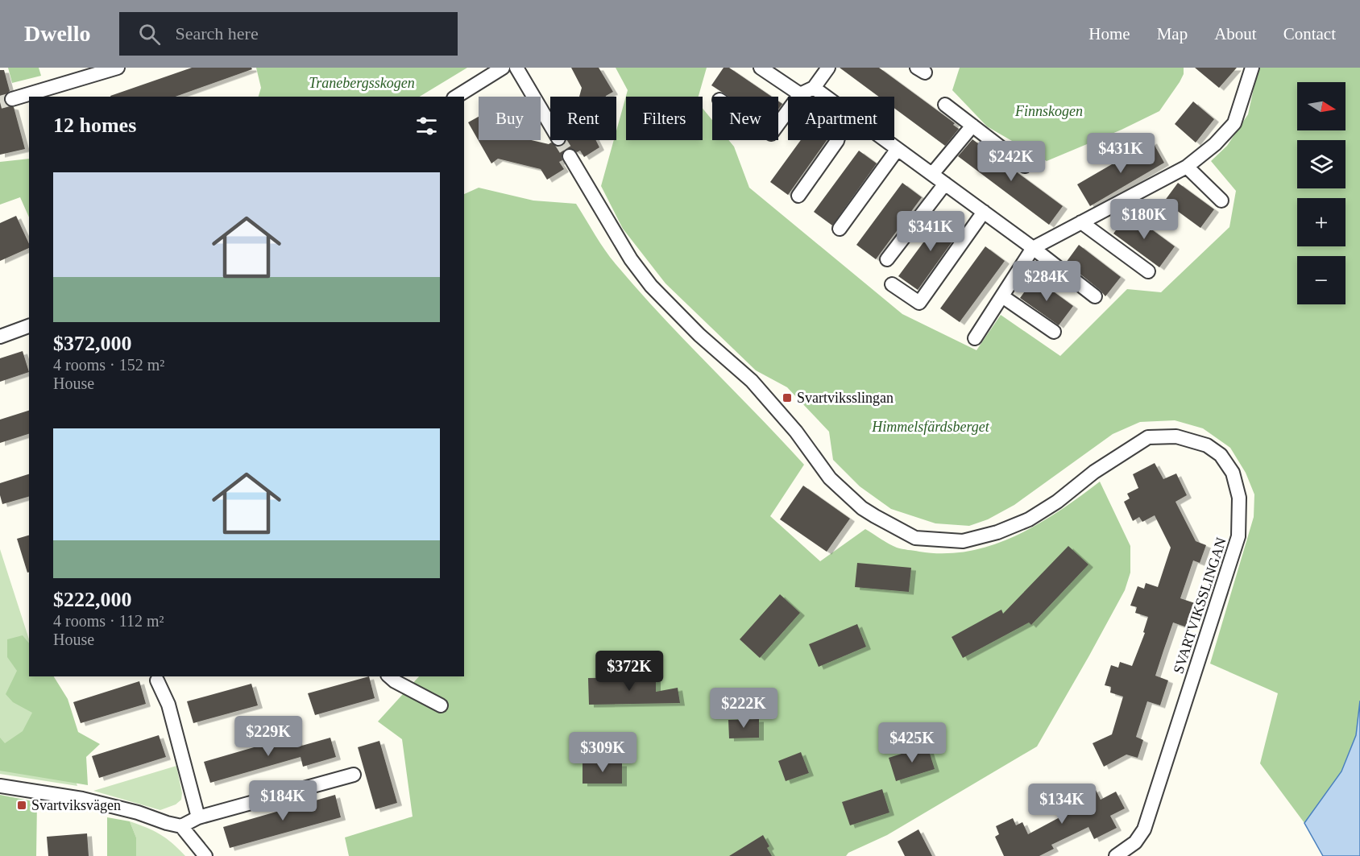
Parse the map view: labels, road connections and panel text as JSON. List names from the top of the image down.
{
  "streets": {
    "street": ["SVARTVIKSSLINGAN"]
  },
  "parks": ["Tranebergsskogen", "Finnskogen", "Himmelsfärdsberget"],
  "places": {
    "transit": ["Svartviksslingan", "Svartviksvägen"]
  },
  "north": "right",
  "page": {
    "header": "Dwello",
    "search": "Search here",
    "nav": [
      "Home",
      "Map",
      "About",
      "Contact"
    ],
    "map_buttons": ["+", "−"],
    "chip": [
      "Buy",
      "Rent",
      "Filters",
      "New",
      "Apartment"
    ],
    "heading": "12 homes",
    "price": [
      "$431K",
      "$242K",
      "$180K",
      "$341K",
      "$284K",
      "$372K",
      "$222K",
      "$229K",
      "$425K",
      "$309K",
      "$184K",
      "$134K"
    ],
    "list": [
      {
        "name": "$372,000",
        "note": "4 rooms · 152 m² · House"
      },
      {
        "name": "$222,000",
        "note": "4 rooms · 112 m² · House"
      }
    ]
  }
}
